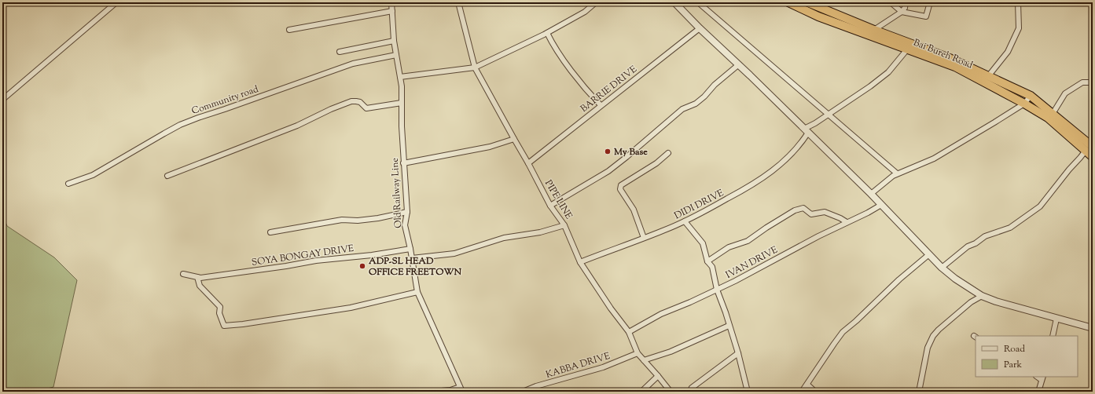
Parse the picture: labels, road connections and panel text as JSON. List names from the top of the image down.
{
  "streets": {
    "highway": ["Bai Bureh Road"],
    "street": [
      "BARRIE DRIVE",
      "Community road",
      "Old Railway Line",
      "PIPE LINE",
      "DIDI DRIVE",
      "SOYA BONGAY DRIVE",
      "IVAN DRIVE",
      "KABBA DRIVE"
    ]
  },
  "crossings": [
    ["BARRIE DRIVE", "PIPE LINE"],
    ["Community road", "Old Railway Line"],
    ["Old Railway Line", "SOYA BONGAY DRIVE"],
    ["PIPE LINE", "DIDI DRIVE"],
    ["PIPE LINE", "IVAN DRIVE"],
    ["PIPE LINE", "KABBA DRIVE"]
  ],
  "places": ["My Base", "ADP-SL HEAD OFFICE FREETOWN"],
  "legend": ["Road", "Park"]
}
